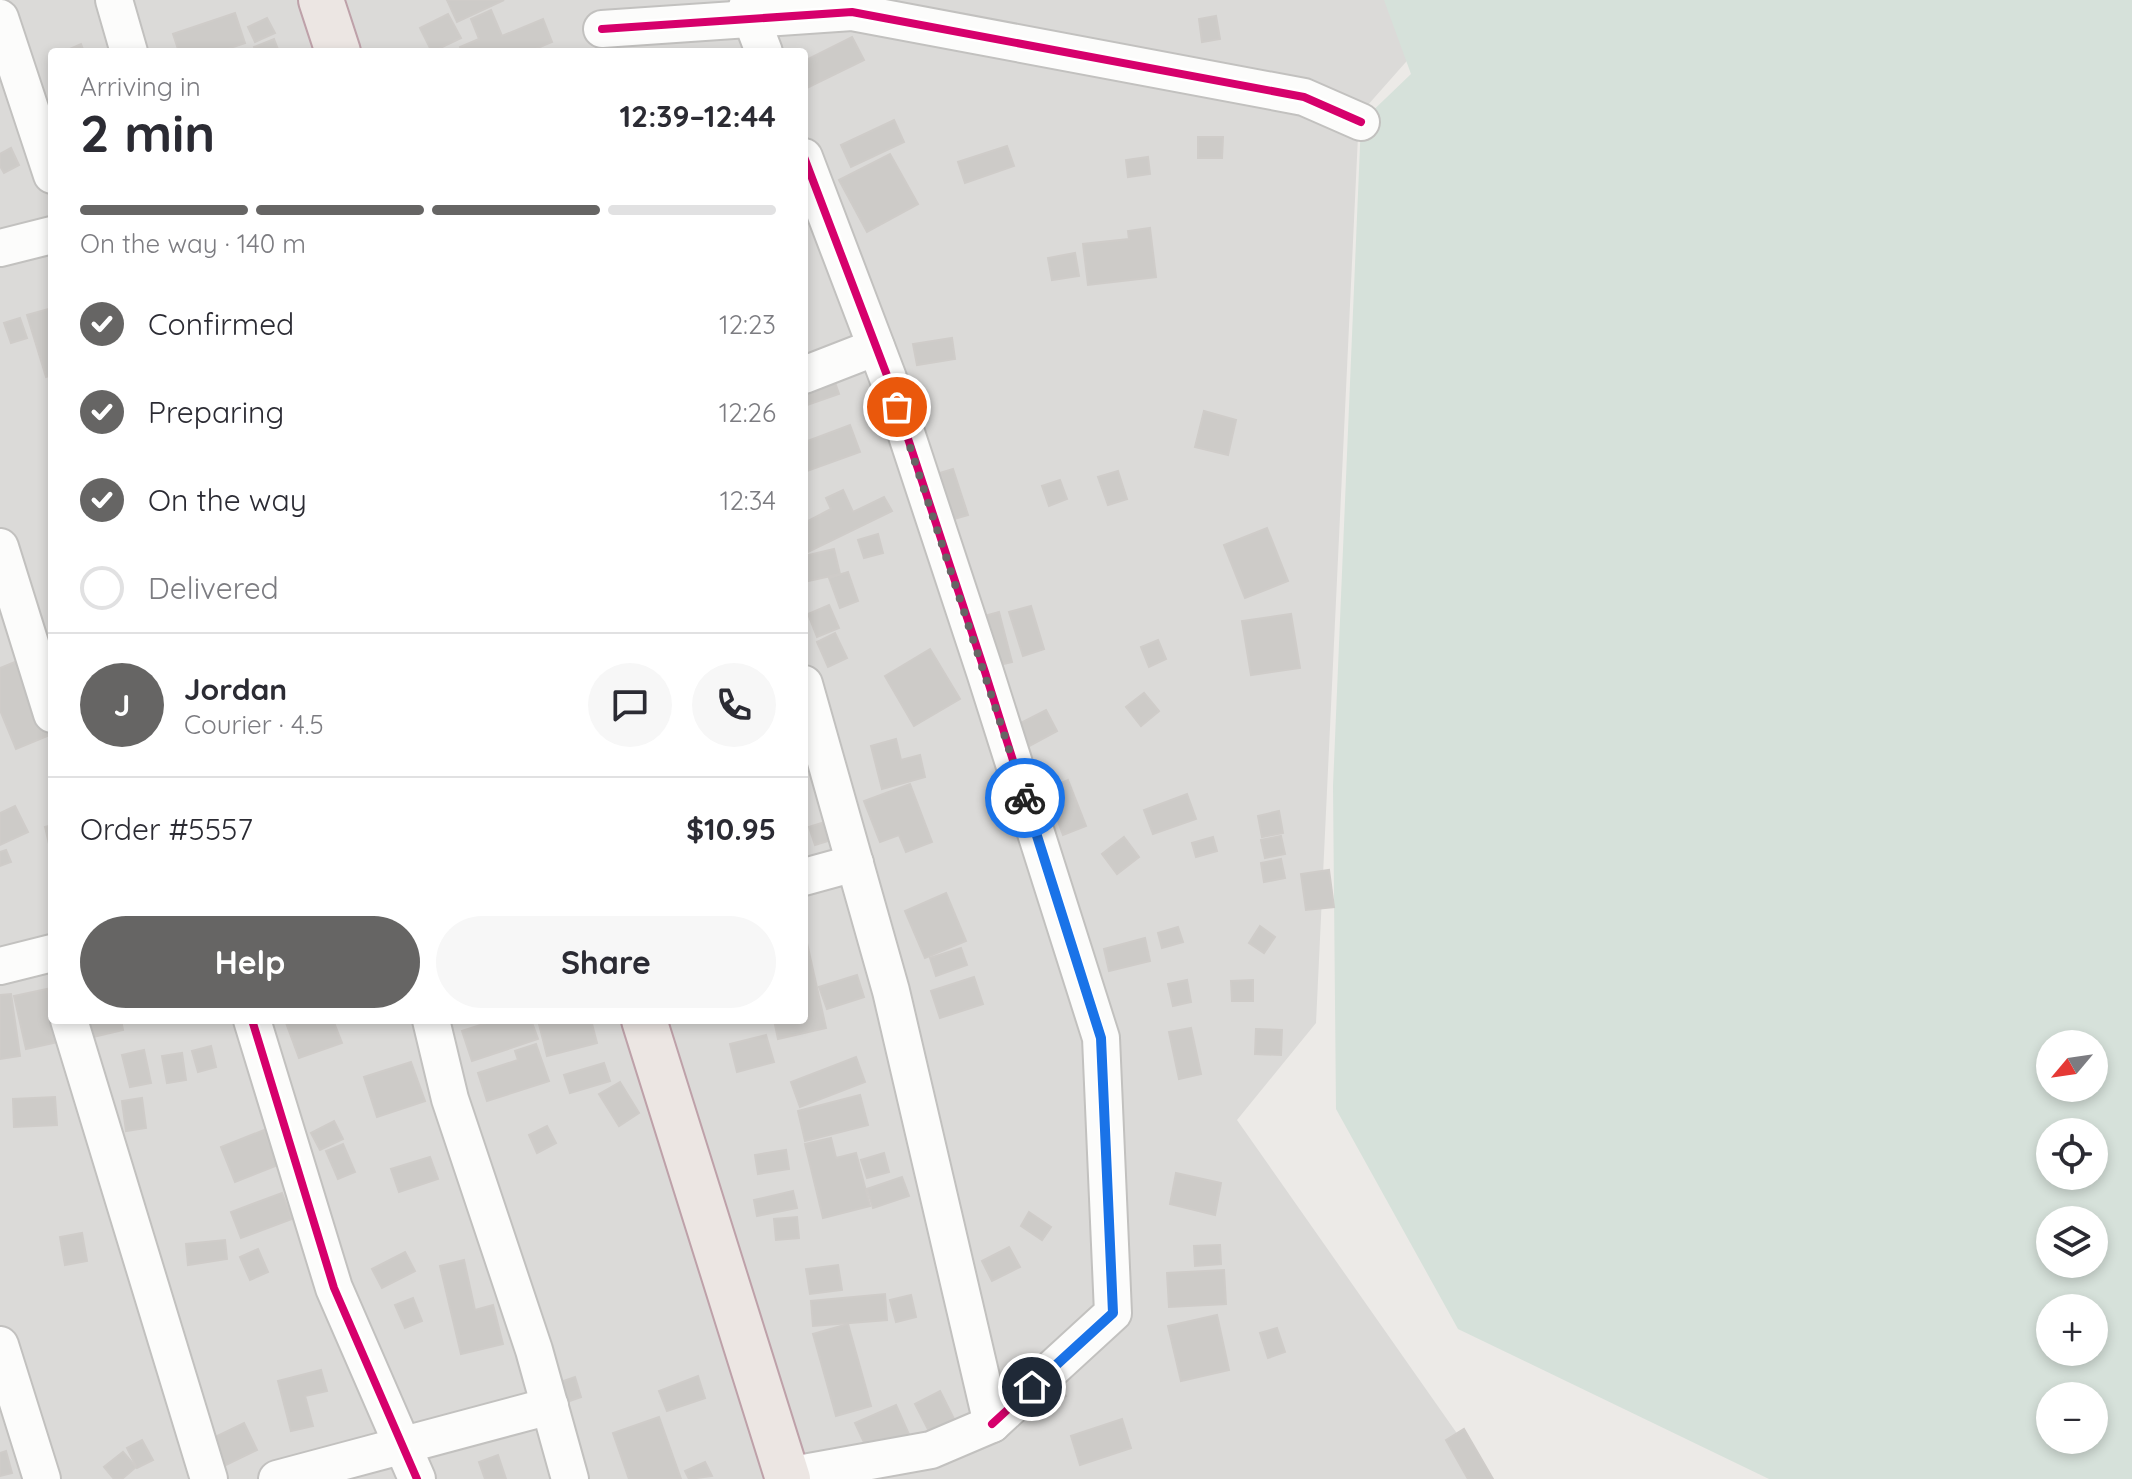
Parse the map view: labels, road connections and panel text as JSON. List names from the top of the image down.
{
  "north": "bottom left",
  "page": {
    "heading": ["2 min", "Arriving in", "12:39–12:44"],
    "panel": [
      "Jordan",
      "Courier · 4.5",
      "Order #5557",
      "$10.95"
    ],
    "bar": "On the way · 140 m",
    "list": [
      ["Confirmed", "12:23"],
      ["Preparing", "12:26"],
      ["On the way", "12:34"],
      "Delivered"
    ],
    "round": "J",
    "buttons": ["Help", "Share"],
    "map_buttons": ["+", "−"]
  }
}
